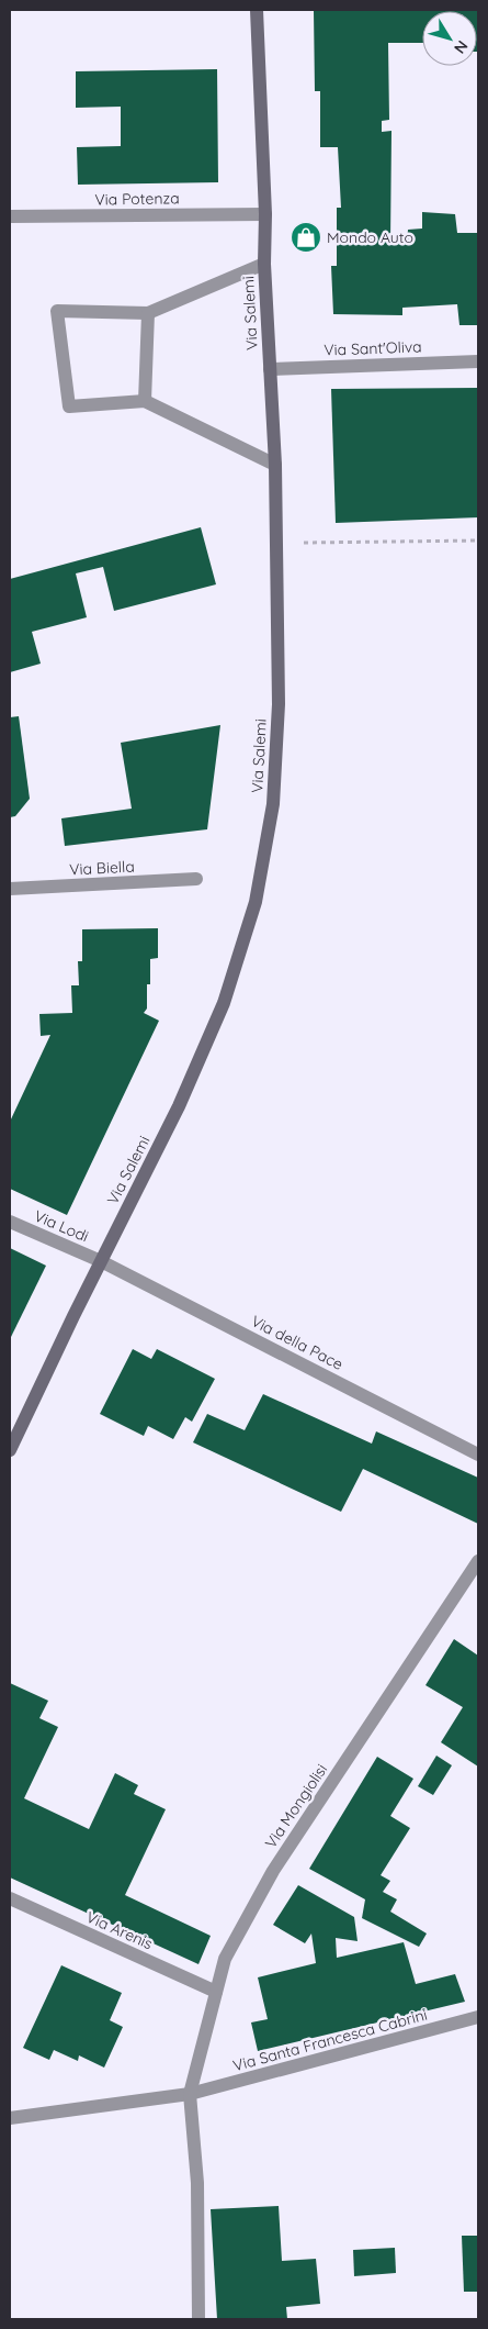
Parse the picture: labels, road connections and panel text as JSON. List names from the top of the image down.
{
  "streets": {
    "main road": ["Via Salemi"],
    "street": [
      "Via Potenza",
      "Via Sant'Oliva",
      "Via Biella",
      "Via Lodi",
      "Via della Pace",
      "Via Mongiolisi",
      "Via Arenis",
      "Via Santa Francesca Cabrini"
    ]
  },
  "crossings": [
    ["Via Potenza", "Via Salemi"],
    ["Via Salemi", "Via Sant'Oliva"],
    ["Via Salemi", "Via Lodi"],
    ["Via Salemi", "Via della Pace"],
    ["Via Lodi", "Via della Pace"],
    ["Via Mongiolisi", "Via Arenis"],
    ["Via Mongiolisi", "Via Santa Francesca Cabrini"]
  ],
  "places": {
    "shop": ["Mondo Auto"]
  },
  "north": "bottom right"
}
